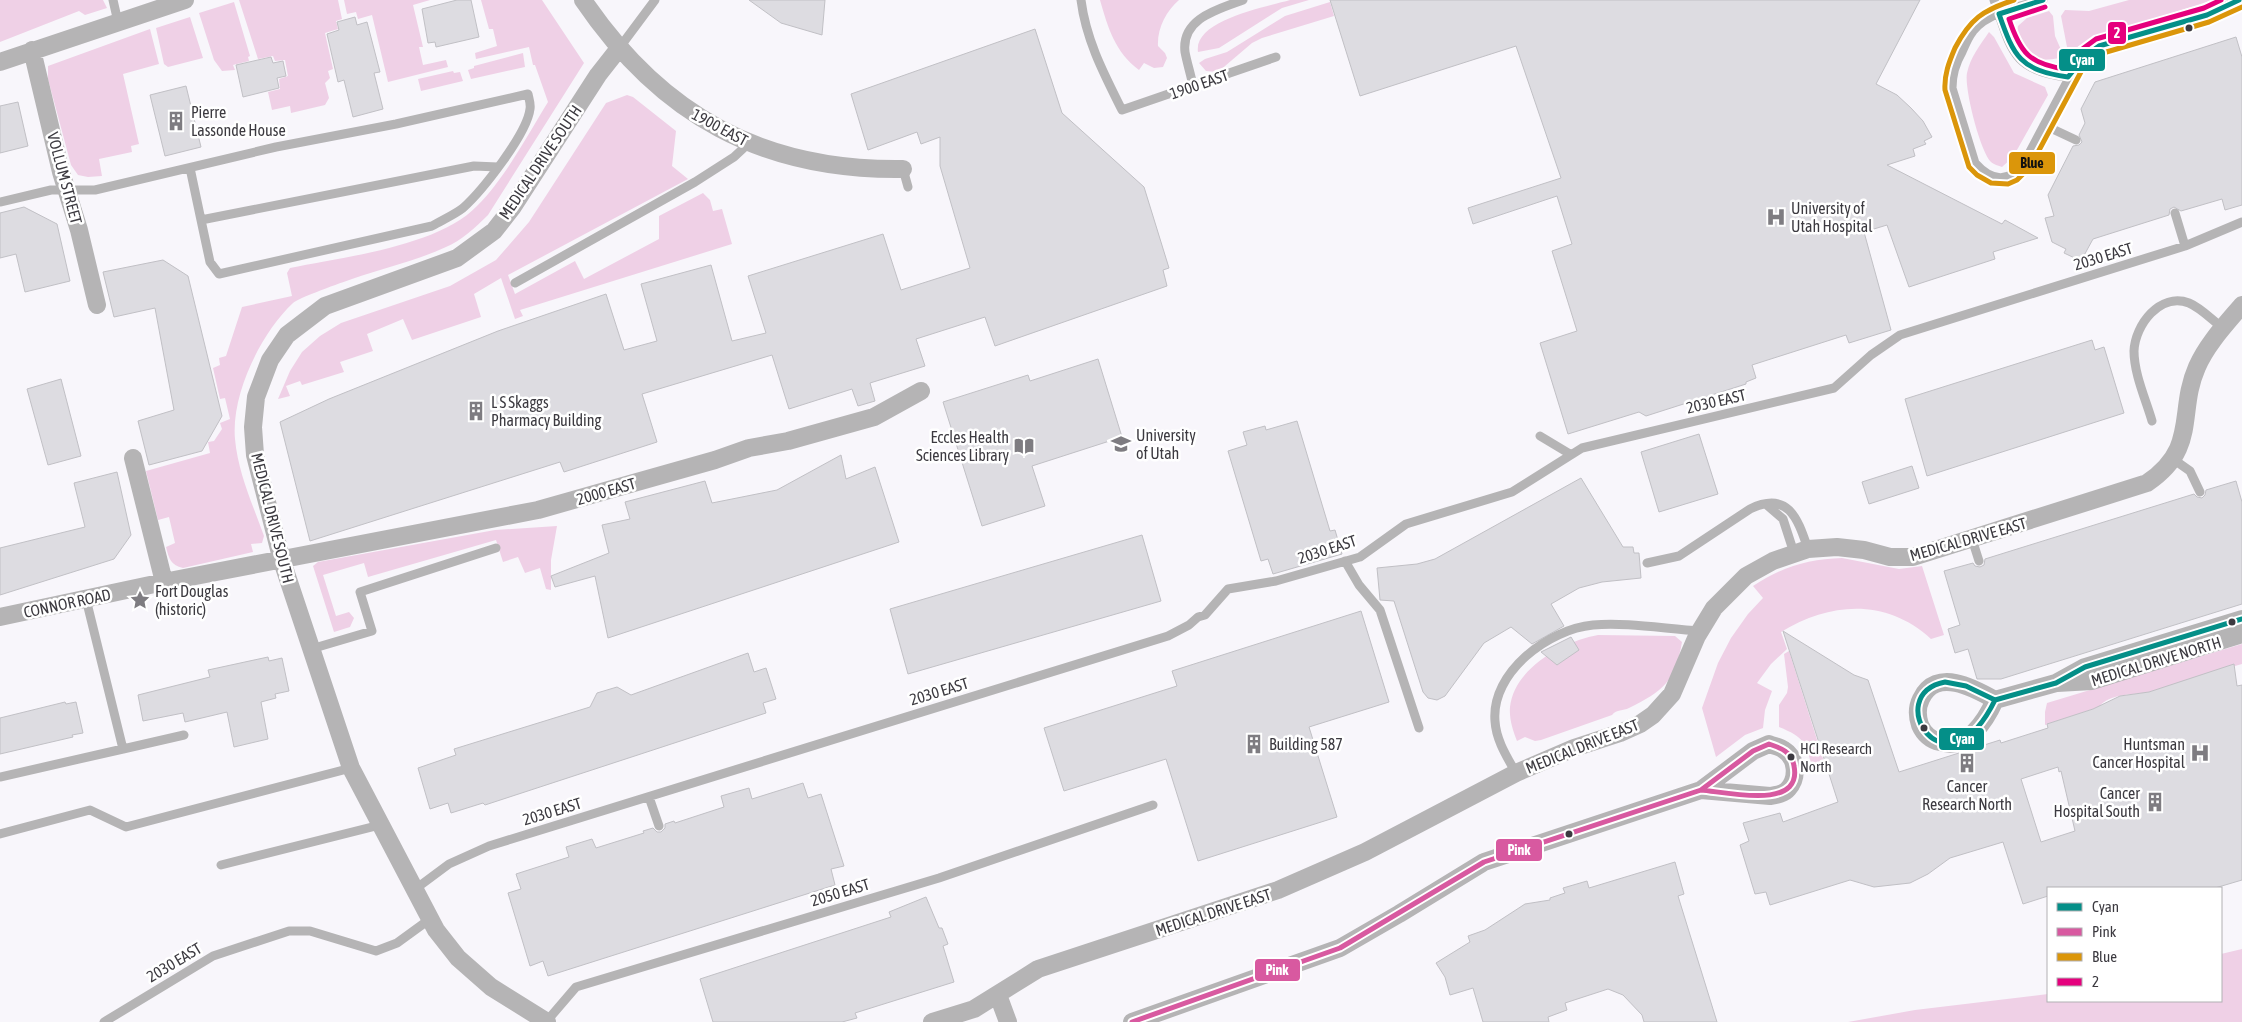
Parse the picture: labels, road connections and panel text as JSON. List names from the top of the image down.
{
  "streets": {
    "street": [
      "1900 EAST",
      "MEDICAL DRIVE SOUTH",
      "VOLLUM STREET",
      "2000 EAST",
      "MEDICAL DRIVE EAST",
      "CONNOR ROAD",
      "MEDICAL DRIVE NORTH"
    ],
    "lane": ["2030 EAST", "2050 EAST"]
  },
  "crossings": [
    ["1900 EAST", "MEDICAL DRIVE SOUTH"],
    ["MEDICAL DRIVE SOUTH", "2030 EAST"],
    ["MEDICAL DRIVE SOUTH", "2000 EAST"],
    ["MEDICAL DRIVE SOUTH", "CONNOR ROAD"],
    ["MEDICAL DRIVE SOUTH", "2050 EAST"],
    ["2000 EAST", "CONNOR ROAD"]
  ],
  "places": {
    "building": [
      "Pierre Lassonde House",
      "L S Skaggs Pharmacy Building",
      "Building 587",
      "Cancer Research North",
      "Cancer Hospital South"
    ],
    "hospital": ["University of Utah Hospital", "Huntsman Cancer Hospital"],
    "school or university": ["University of Utah"],
    "library": ["Eccles Health Sciences Library"],
    "place": ["Fort Douglas (historic)"],
    "other": ["HCI Research North"]
  },
  "lines": [
    "transit line Cyan",
    "transit line Blue",
    "transit line 2",
    "transit line Pink"
  ],
  "legend": [
    "Cyan",
    "Pink",
    "Blue",
    "2"
  ]
}
